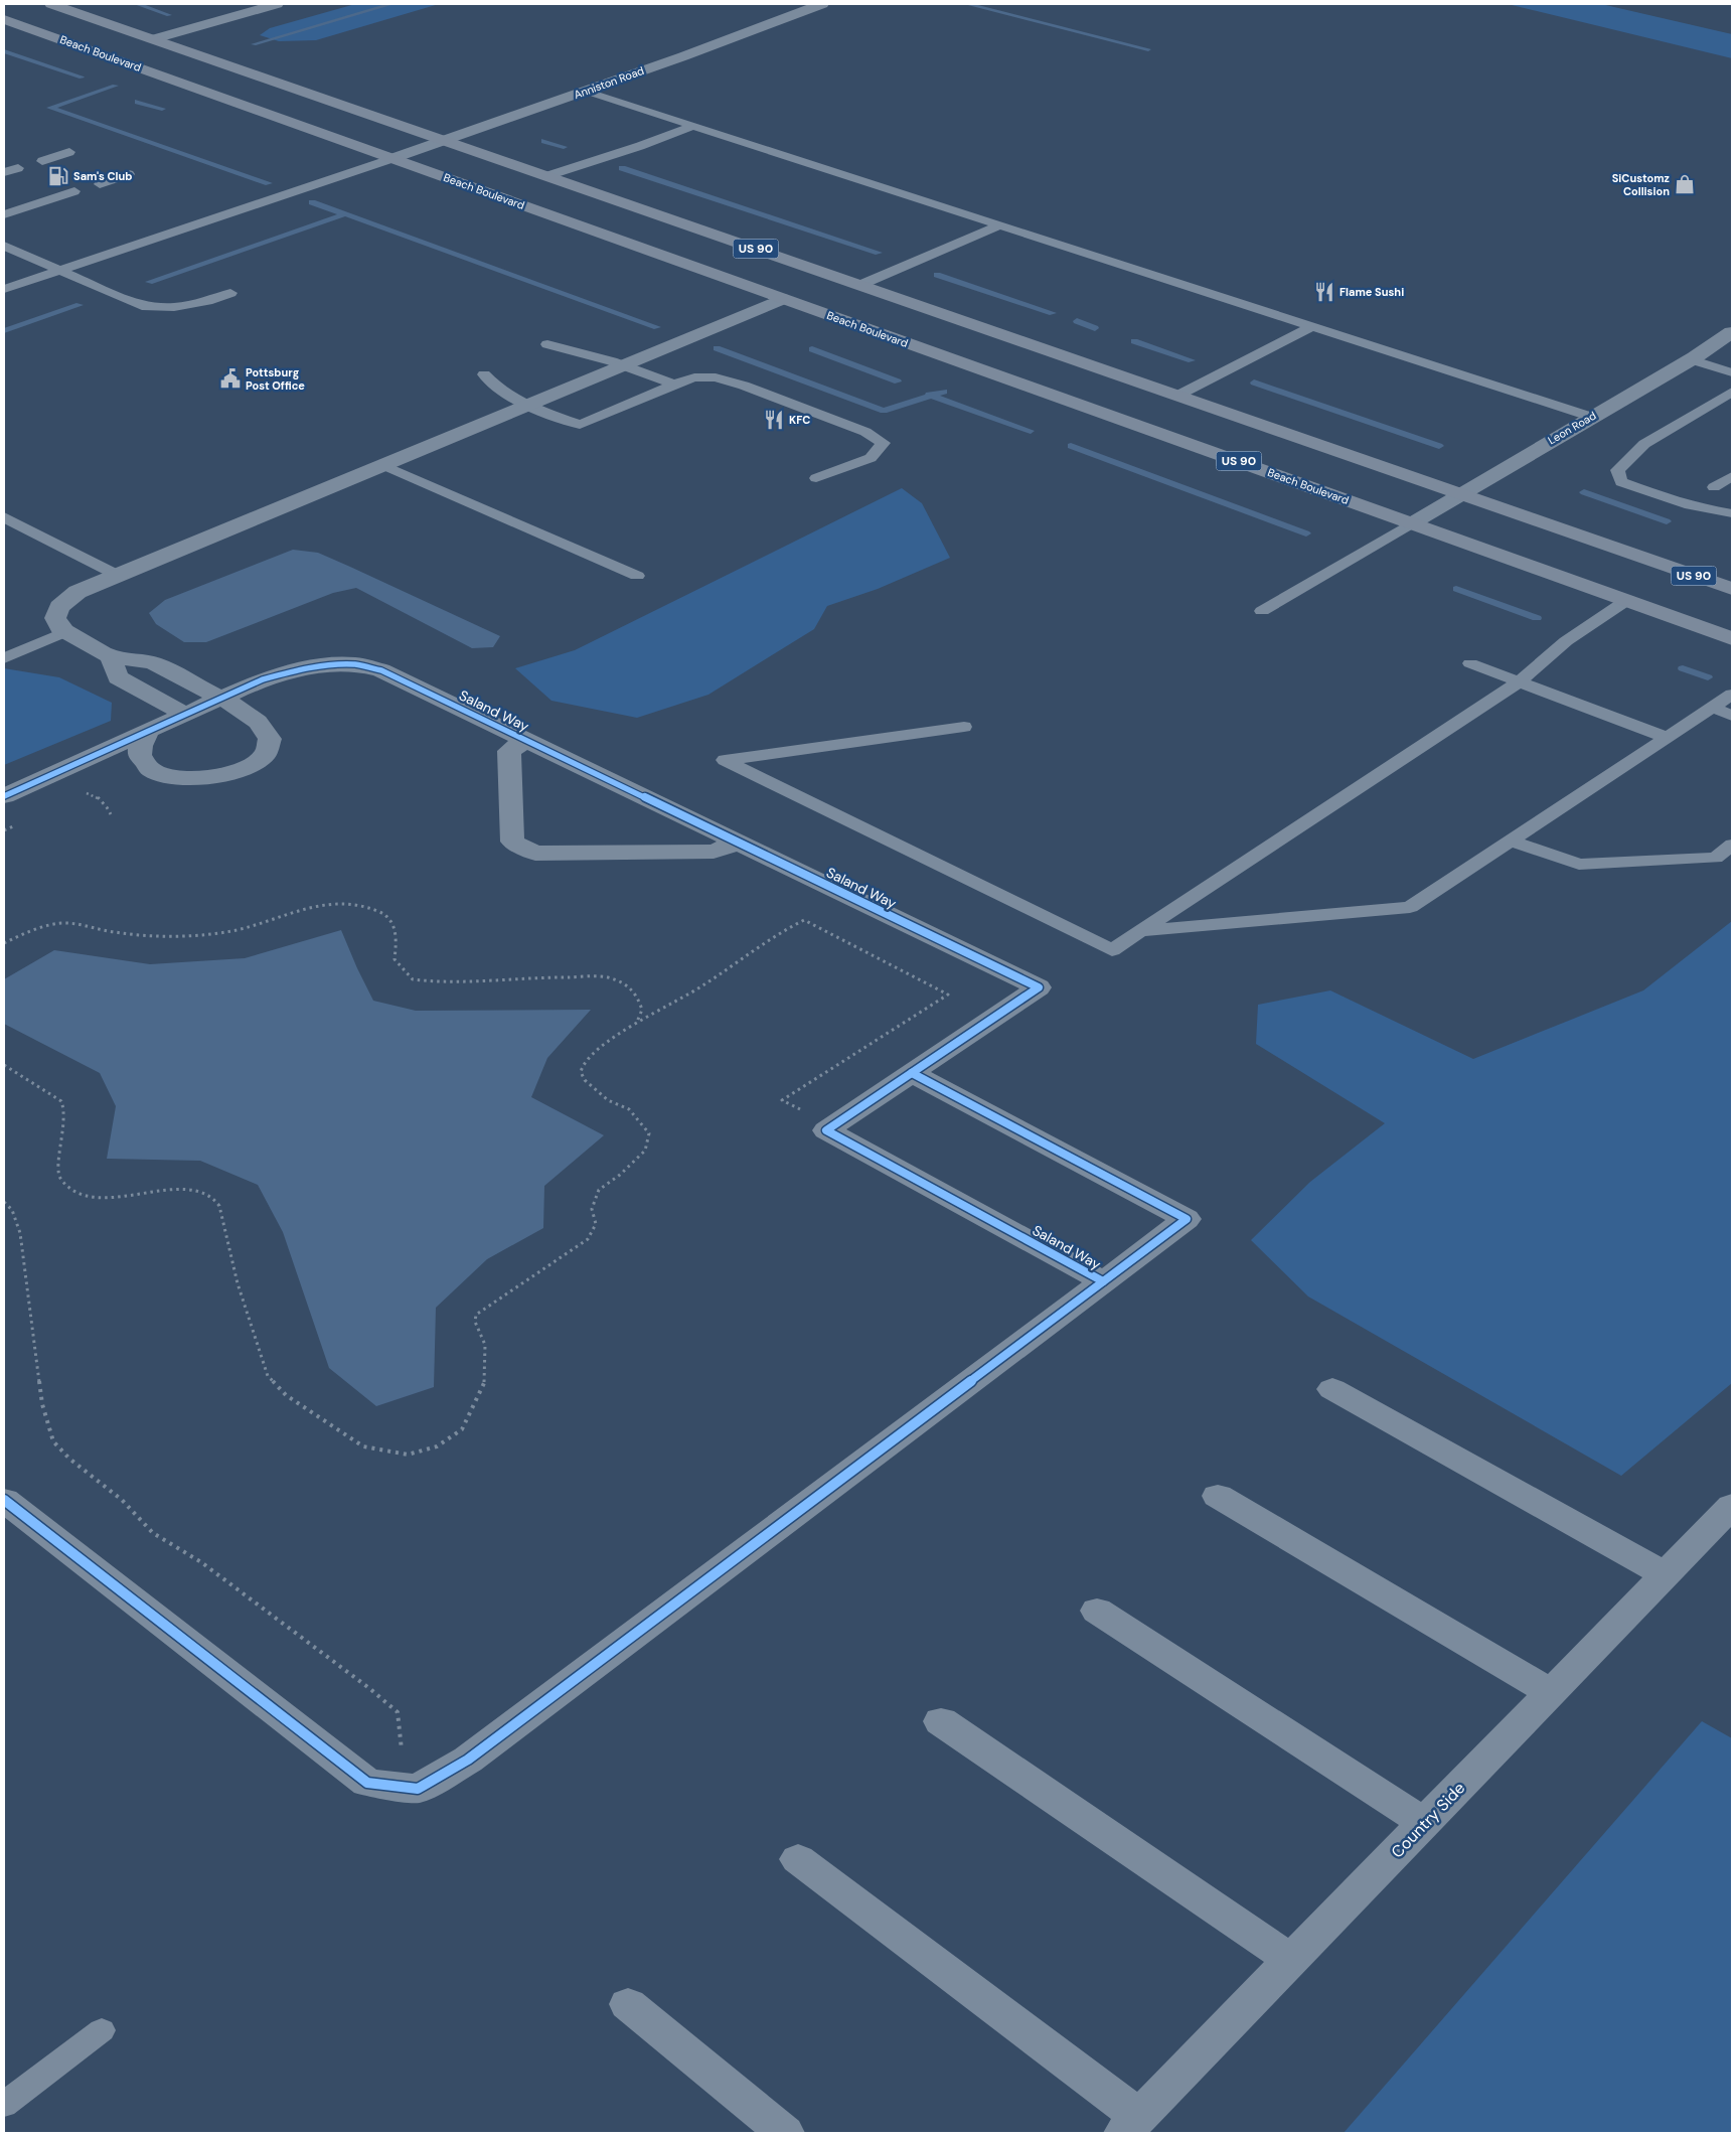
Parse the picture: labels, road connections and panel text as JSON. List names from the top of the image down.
{
  "streets": {
    "highway": ["Beach Boulevard", "US 90"],
    "street": [
      "Anniston Road",
      "Leon Road",
      "Saland Way",
      "Country Side"
    ]
  },
  "crossings": [
    ["Beach Boulevard", "Anniston Road"],
    ["Beach Boulevard", "Leon Road"],
    ["Anniston Road", "US 90"],
    ["US 90", "Leon Road"]
  ],
  "places": {
    "fuel station": ["Sam's Club"],
    "shop": ["SiCustomz Collision"],
    "restaurant": ["Flame Sushi", "KFC"],
    "public building": ["Pottsburg Post Office"]
  }
}
